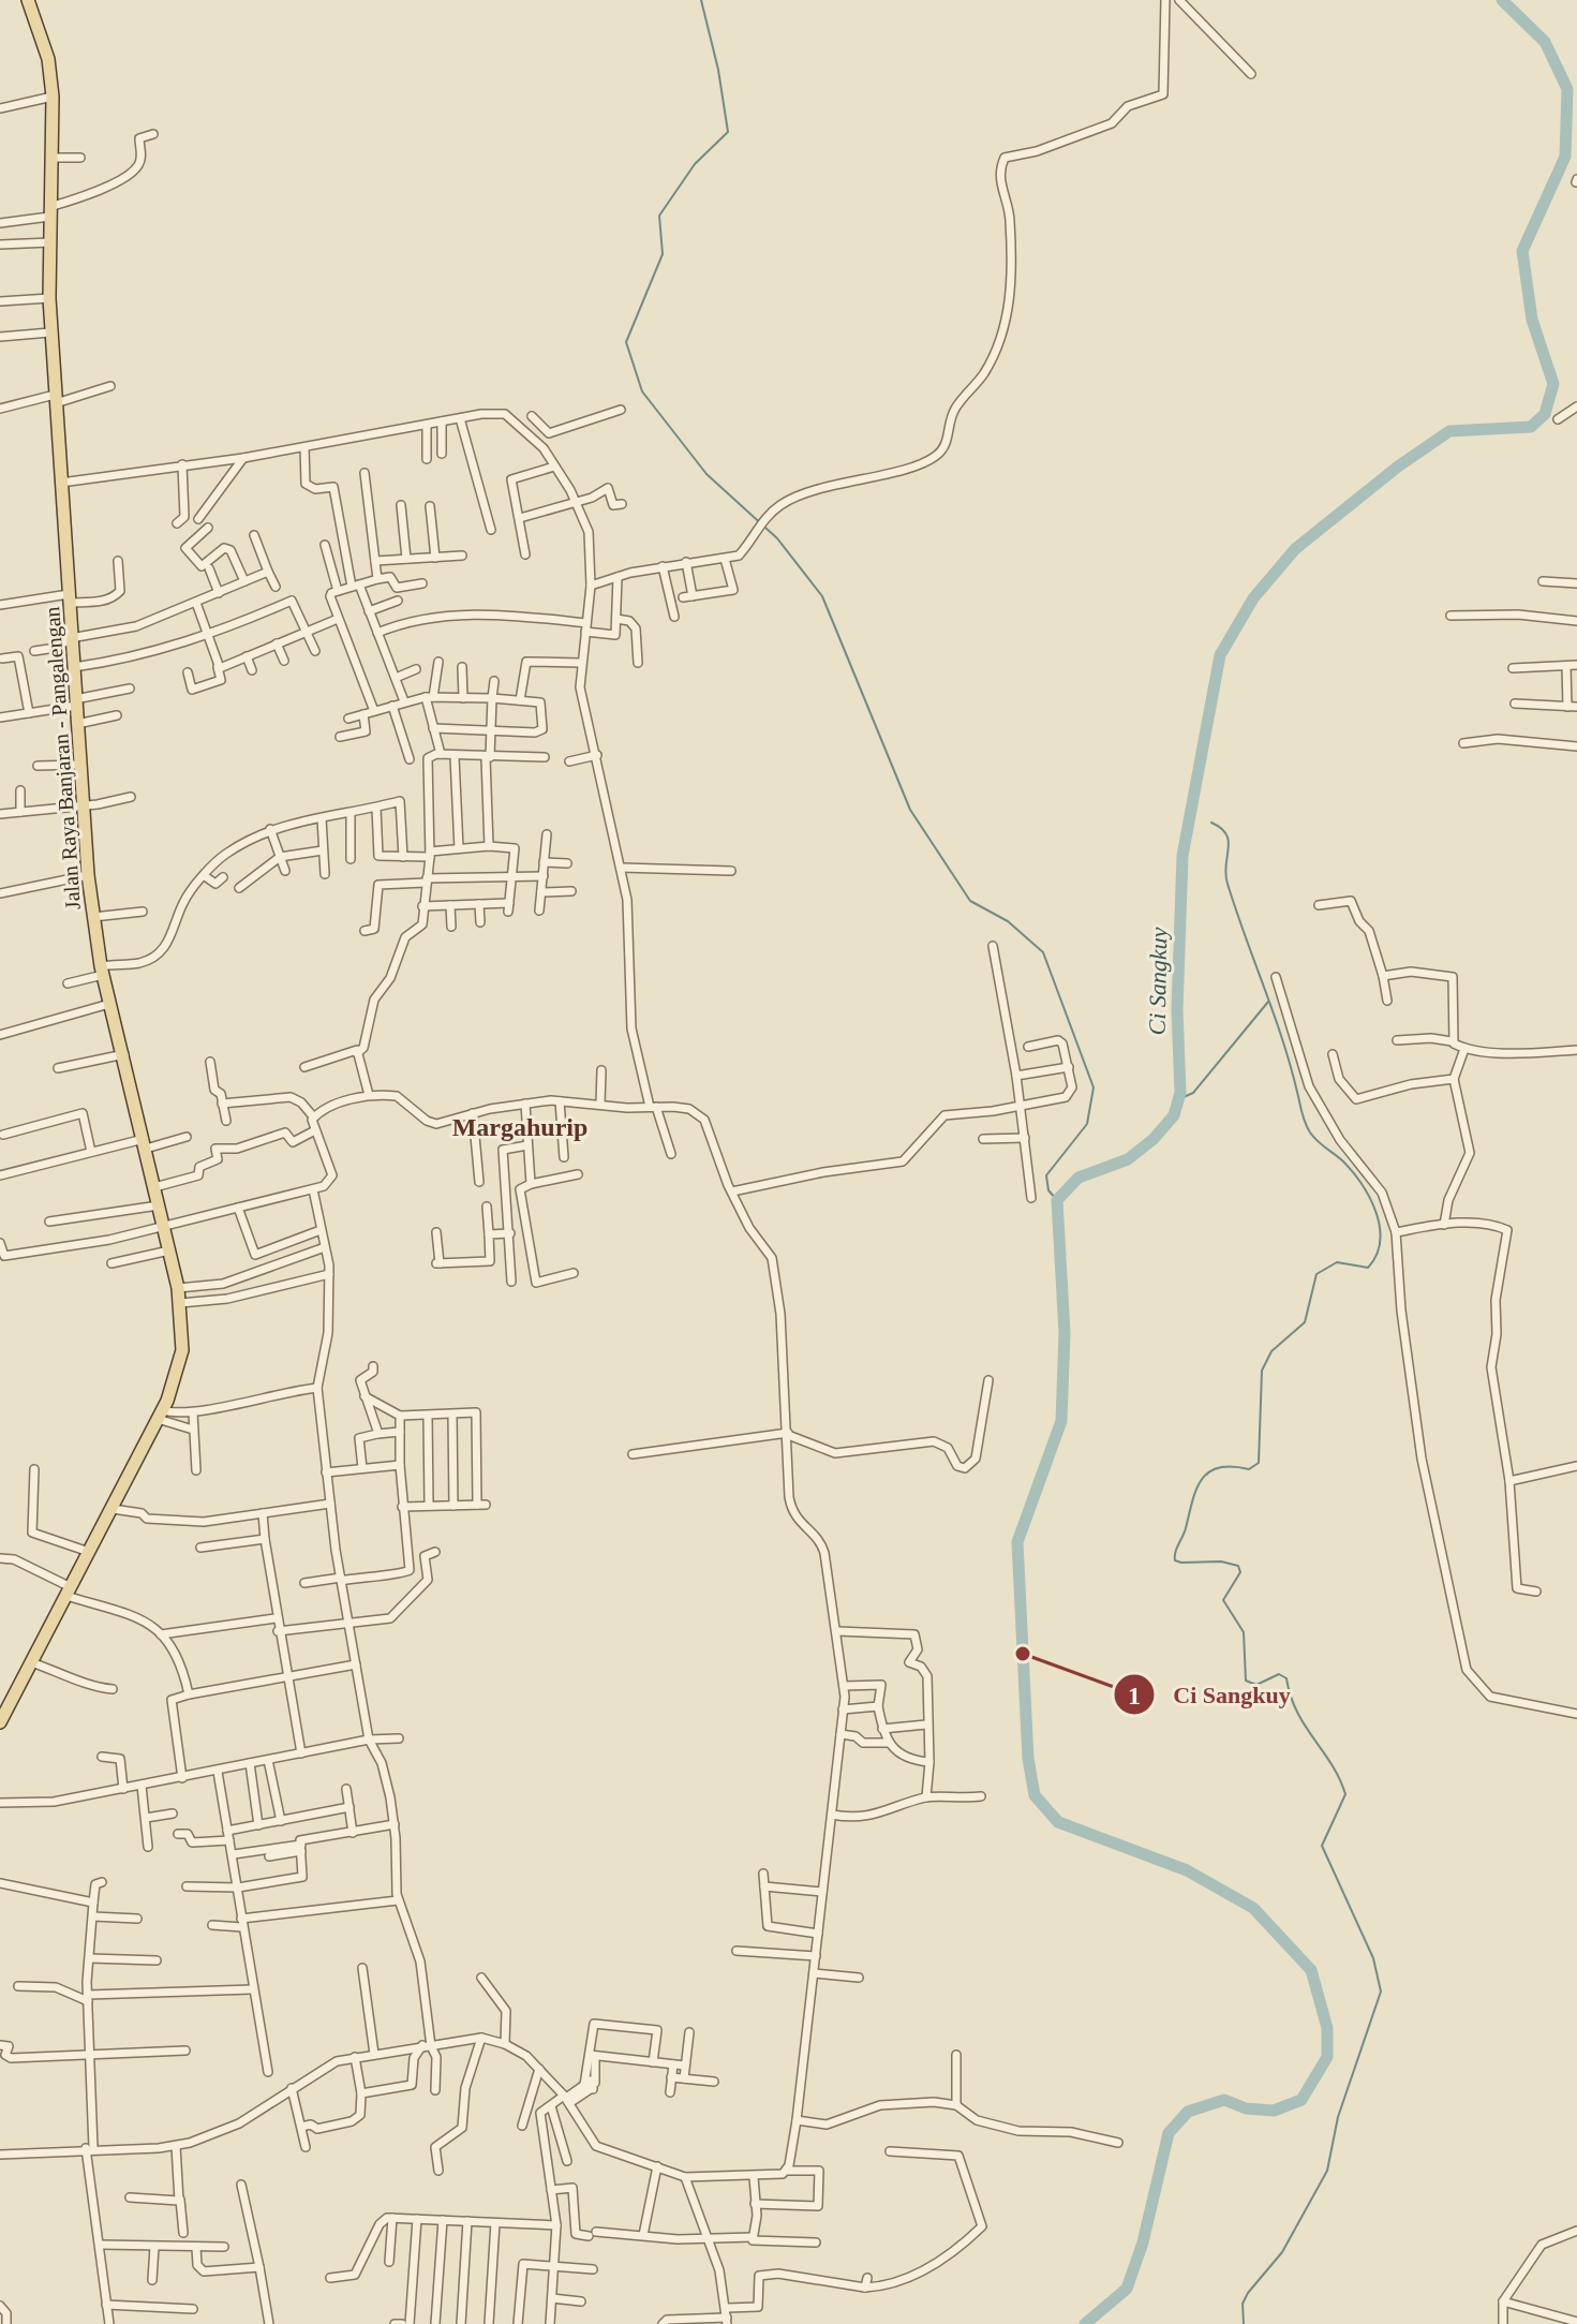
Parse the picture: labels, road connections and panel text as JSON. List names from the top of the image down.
{
  "streets": {
    "main road": ["Jalan Raya Banjaran - Pangalengan"]
  },
  "districts": ["Margahurip"],
  "water": ["Ci Sangkuy"],
  "places": ["Ci Sangkuy"]
}
